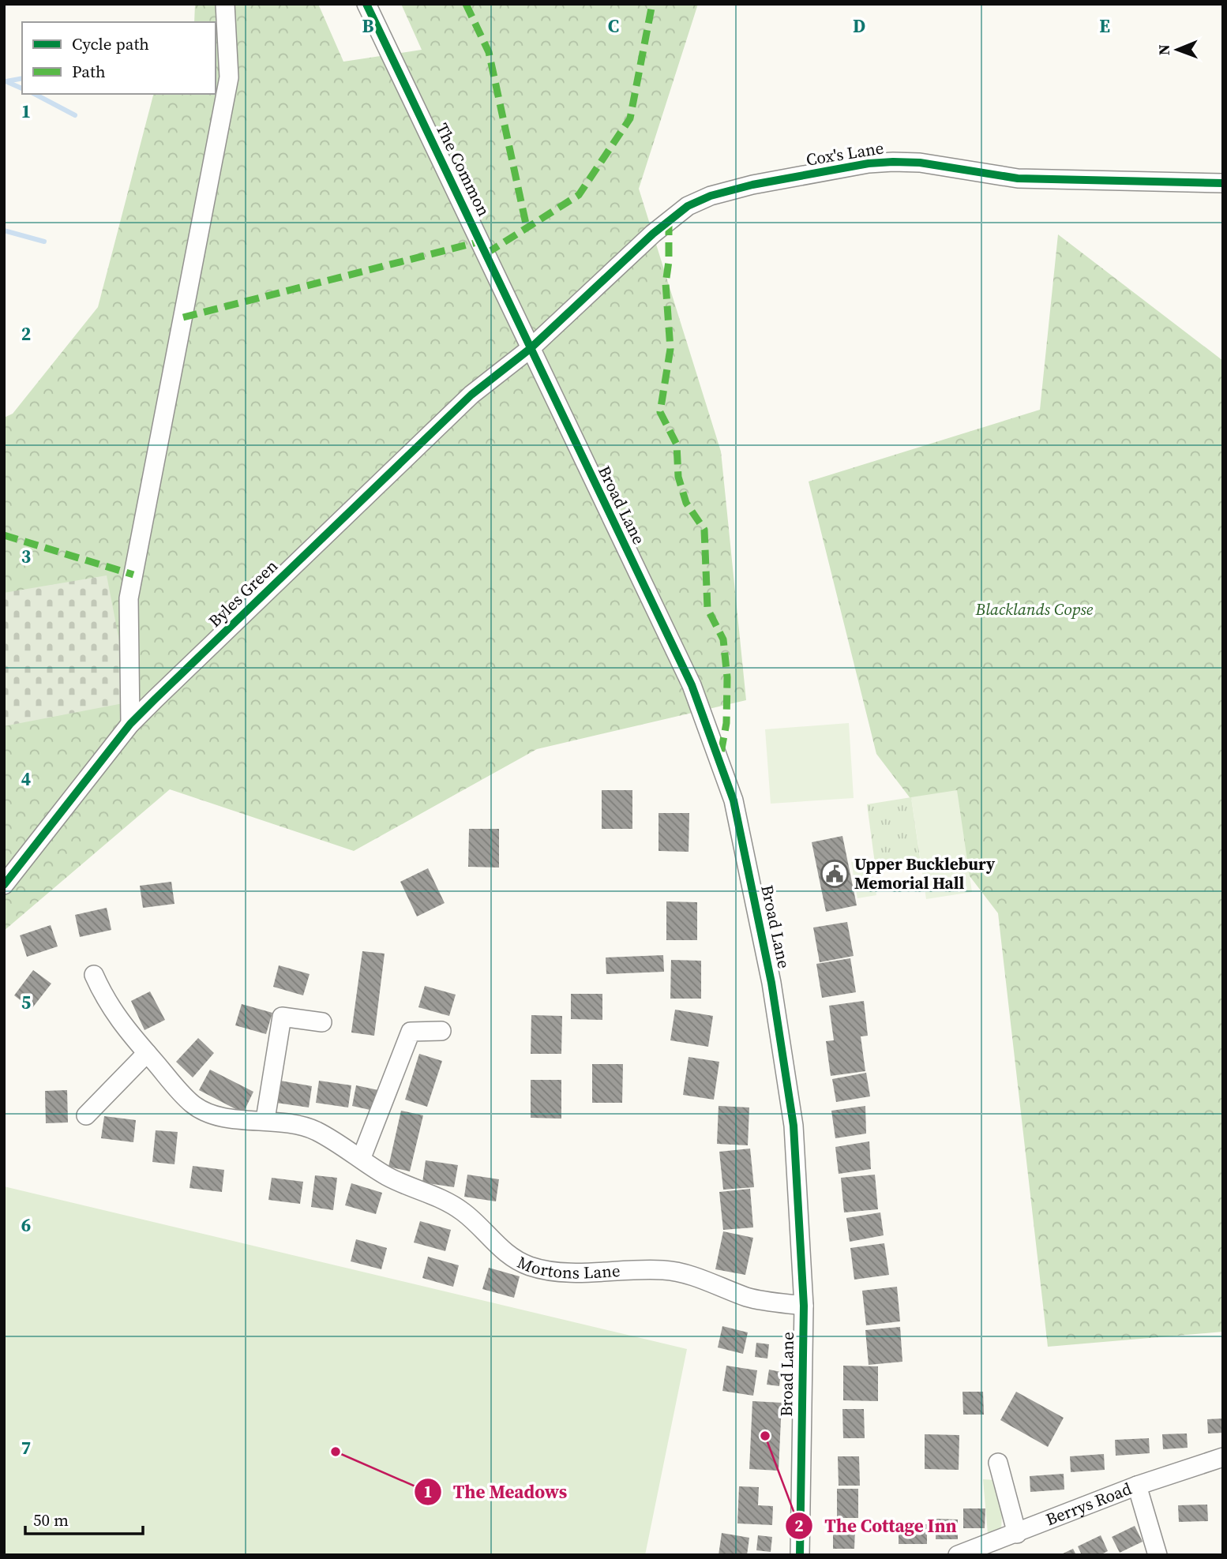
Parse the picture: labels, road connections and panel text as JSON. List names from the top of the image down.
{
  "streets": {
    "street": [
      "Cox's Lane",
      "The Common",
      "Broad Lane",
      "Byles Green",
      "Mortons Lane",
      "Berrys Road"
    ]
  },
  "crossings": [
    ["Cox's Lane", "The Common"],
    ["Cox's Lane", "Broad Lane"],
    ["Cox's Lane", "Byles Green"],
    ["The Common", "Broad Lane"],
    ["The Common", "Byles Green"],
    ["Broad Lane", "Byles Green"],
    ["Broad Lane", "Mortons Lane"]
  ],
  "parks": ["Blacklands Copse"],
  "places": {
    "public building": ["Upper Bucklebury Memorial Hall"],
    "other": ["The Cottage Inn", "The Meadows"]
  },
  "legend": ["Cycle path", "Path"],
  "scale_bar": "50 m",
  "north": "left",
  "grid": {
    "columns": [
      "B",
      "C",
      "D",
      "E"
    ],
    "rows": [
      "1",
      "2",
      "3",
      "4",
      "5",
      "6",
      "7"
    ]
  }
}
